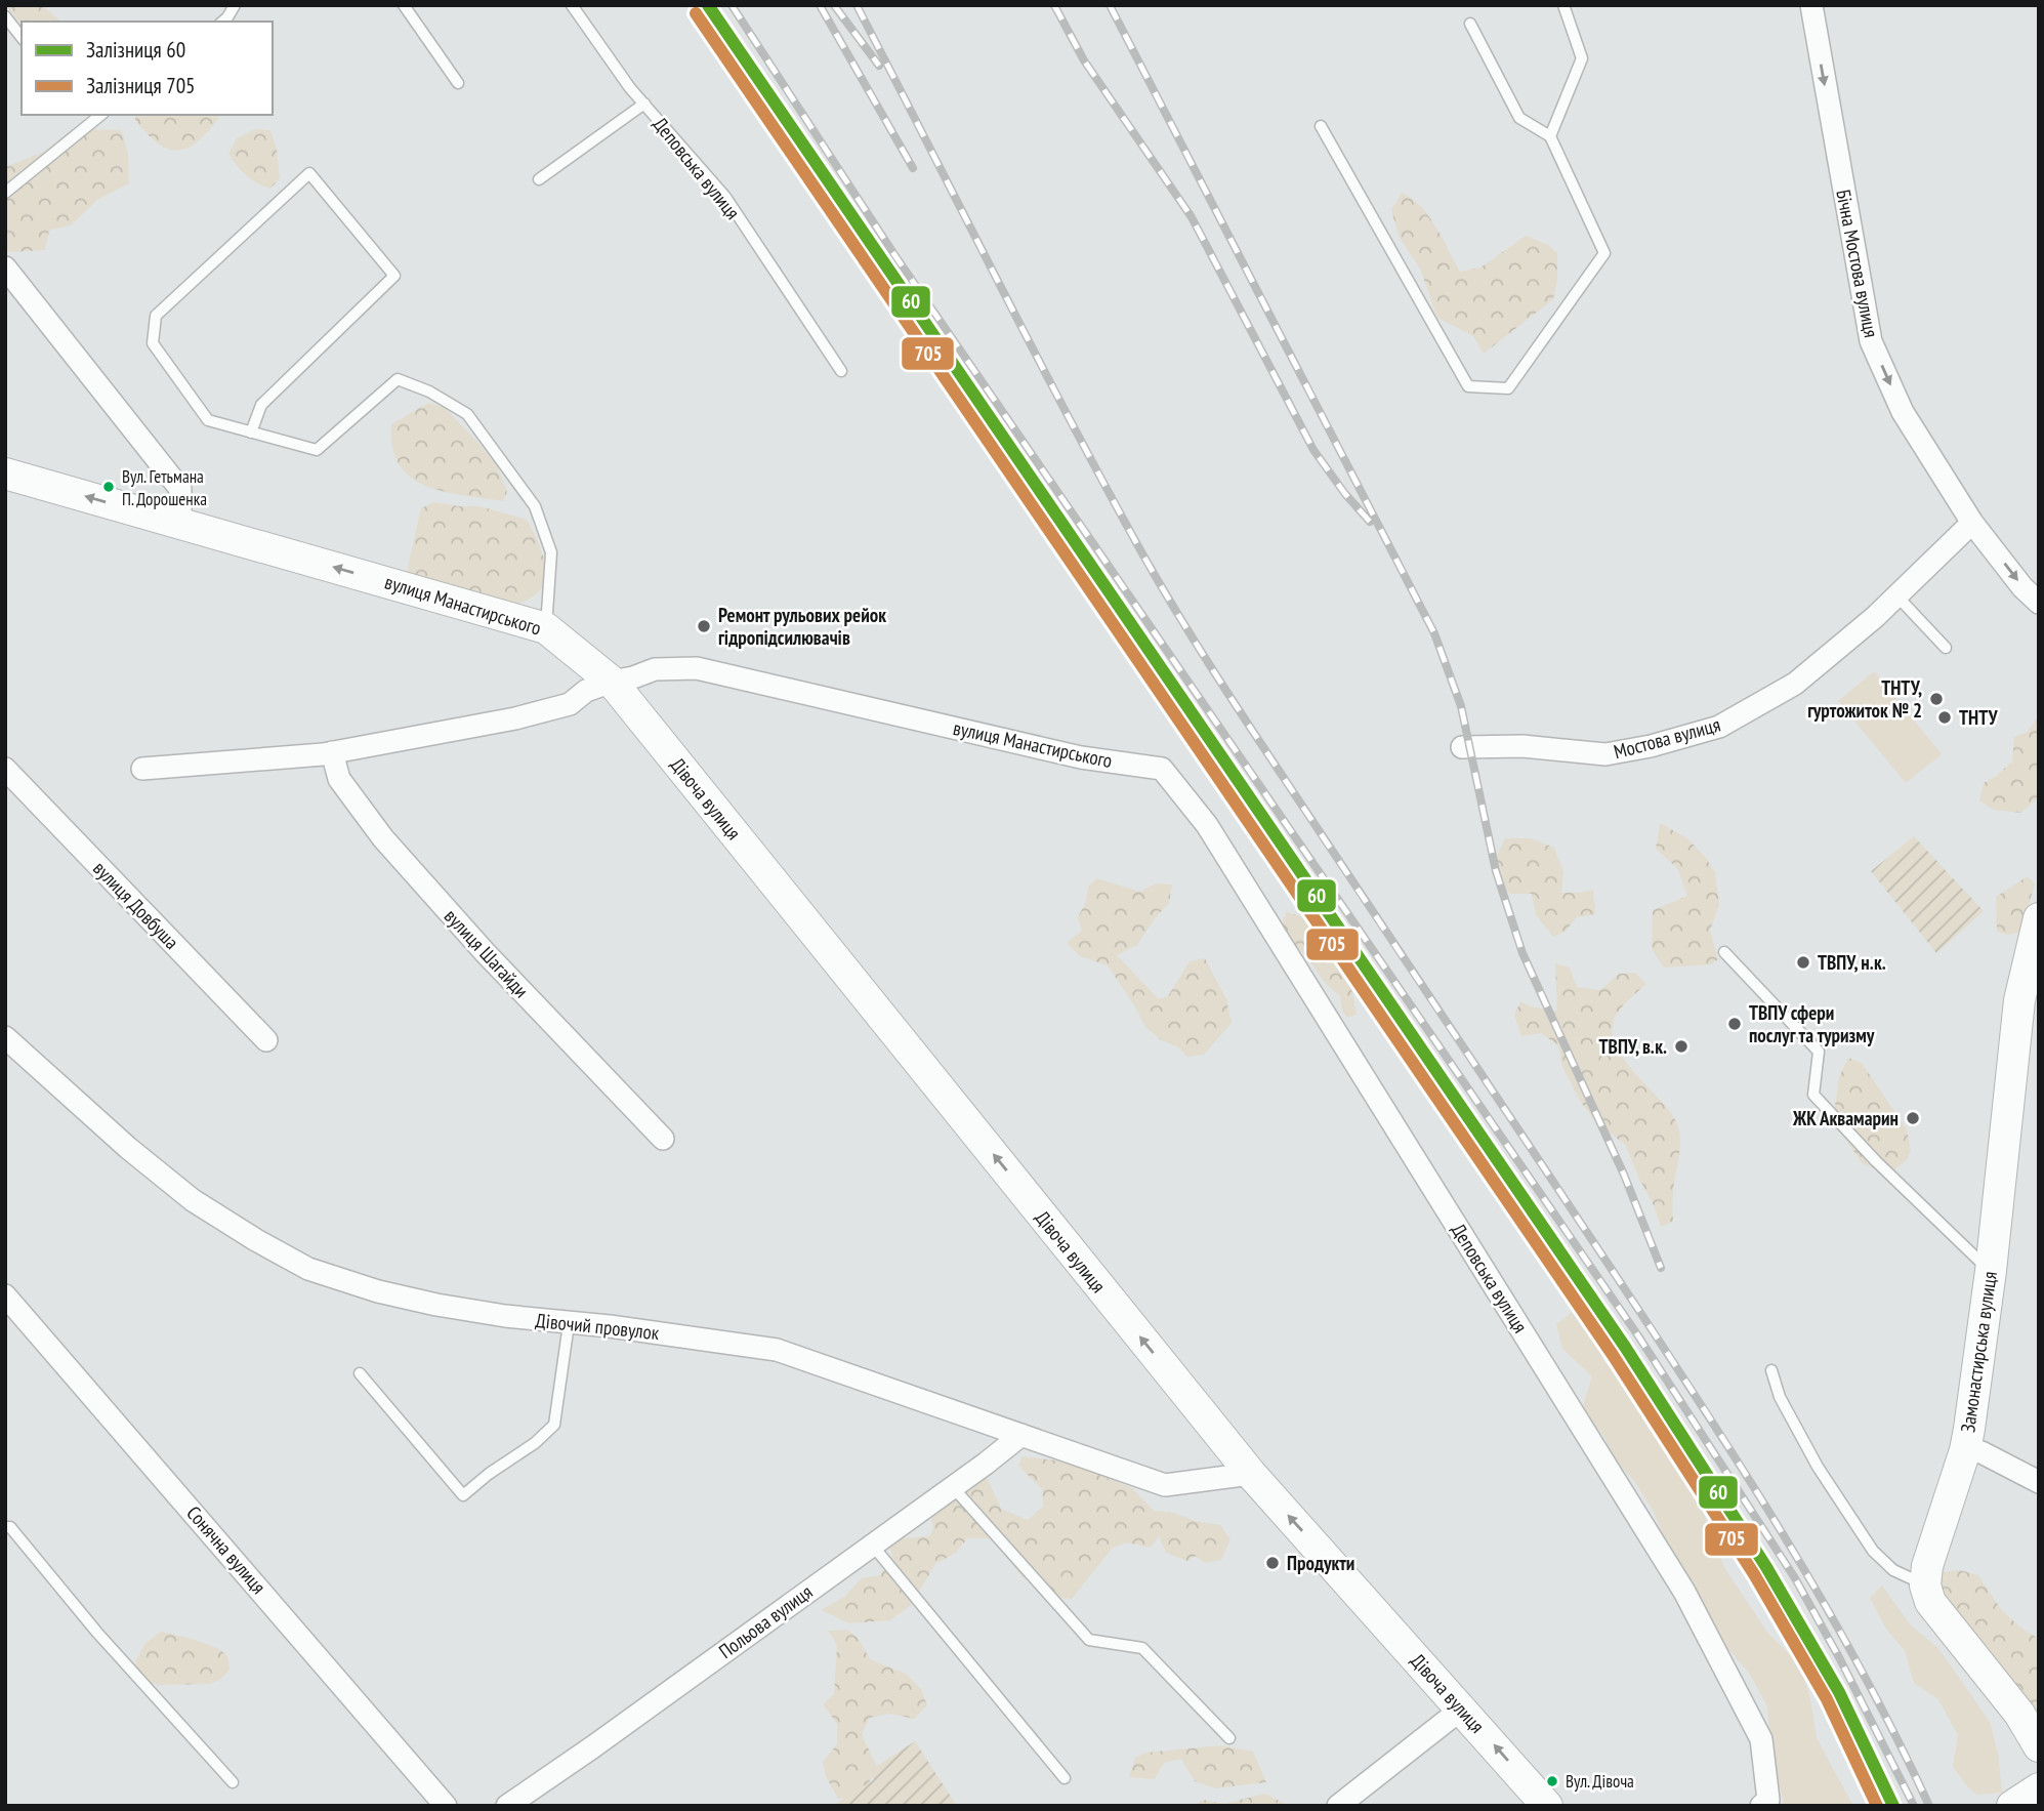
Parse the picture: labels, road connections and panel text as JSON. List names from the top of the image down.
{
  "streets": {
    "main road": ["вулиця Манастирського", "Дівоча вулиця", "Замонастирська вулиця"],
    "street": [
      "Деповська вулиця",
      "Бічна Мостова вулиця",
      "Мостова вулиця",
      "вулиця Довбуша",
      "вулиця Шагайди",
      "Дівочий провулок",
      "Сонячна вулиця",
      "Польова вулиця"
    ]
  },
  "crossings": [
    ["Деповська вулиця", "вулиця Манастирського"],
    ["Бічна Мостова вулиця", "Мостова вулиця"],
    ["вулиця Манастирського", "Дівоча вулиця"],
    ["Дівоча вулиця", "Дівочий провулок"],
    ["Дівочий провулок", "Польова вулиця"]
  ],
  "one_way": ["Бічна Мостова вулиця", "вулиця Манастирського", "Дівоча вулиця"],
  "places": [
    "Вул. Гетьмана П. Дорошенка",
    "Ремонт рульових рейок гідропідсилювачів",
    "ТНТУ, гуртожиток № 2",
    "ТНТУ",
    "ТВПУ, н.к.",
    "ТВПУ сфери послуг та туризму",
    "ТВПУ, в.к.",
    "ЖК Аквамарин",
    "Продукти",
    "Вул. Дівоча"
  ],
  "lines": ["rail line 60", "rail line 705"],
  "legend": ["Залізниця 60", "Залізниця 705"]
}
